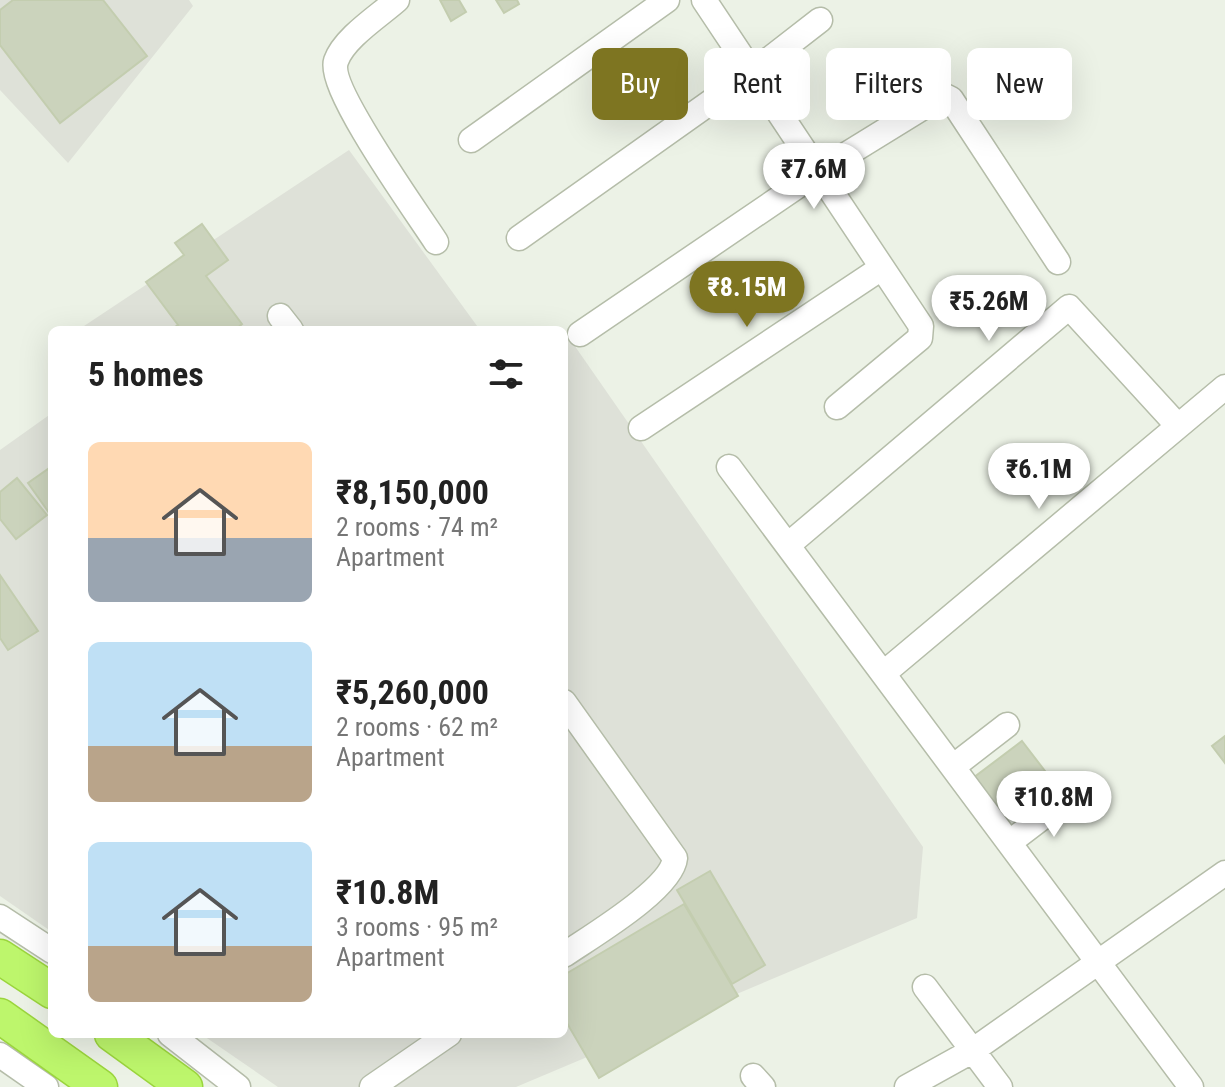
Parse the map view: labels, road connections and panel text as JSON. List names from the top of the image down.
{
  "page": {
    "chip": [
      "Buy",
      "Rent",
      "Filters",
      "New"
    ],
    "price": [
      "₹7.6M",
      "₹8.15M",
      "₹5.26M",
      "₹6.1M",
      "₹10.8M"
    ],
    "heading": "5 homes",
    "list": [
      {
        "name": "₹8,150,000",
        "note": "2 rooms · 74 m² · Apartment"
      },
      {
        "name": "₹5,260,000",
        "note": "2 rooms · 62 m² · Apartment"
      },
      {
        "name": "₹10.8M",
        "note": "3 rooms · 95 m² · Apartment"
      }
    ]
  }
}
